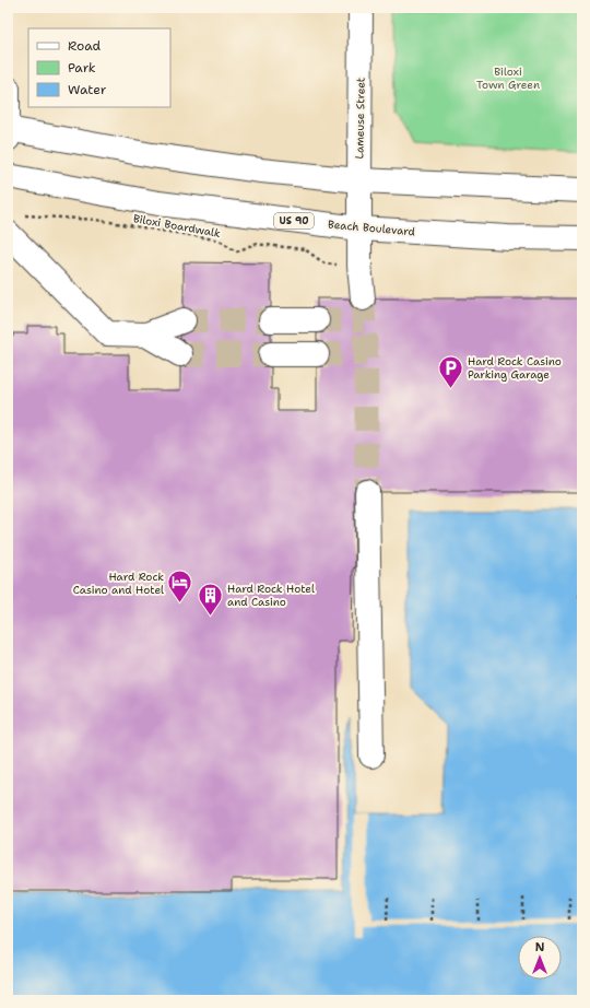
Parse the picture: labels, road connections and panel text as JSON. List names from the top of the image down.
{
  "streets": {
    "main road": ["Lameuse Street", "US 90", "Beach Boulevard"],
    "path": ["Biloxi Boardwalk"]
  },
  "crossings": [
    ["Lameuse Street", "Biloxi Boardwalk"],
    ["Lameuse Street", "Beach Boulevard"]
  ],
  "parks": ["Biloxi Town Green"],
  "places": {
    "parking": ["Hard Rock Casino Parking Garage"],
    "hotel": ["Hard Rock Casino and Hotel"],
    "building": ["Hard Rock Hotel and Casino"]
  },
  "legend": ["Road", "Park", "Water"],
  "north": "top"
}
